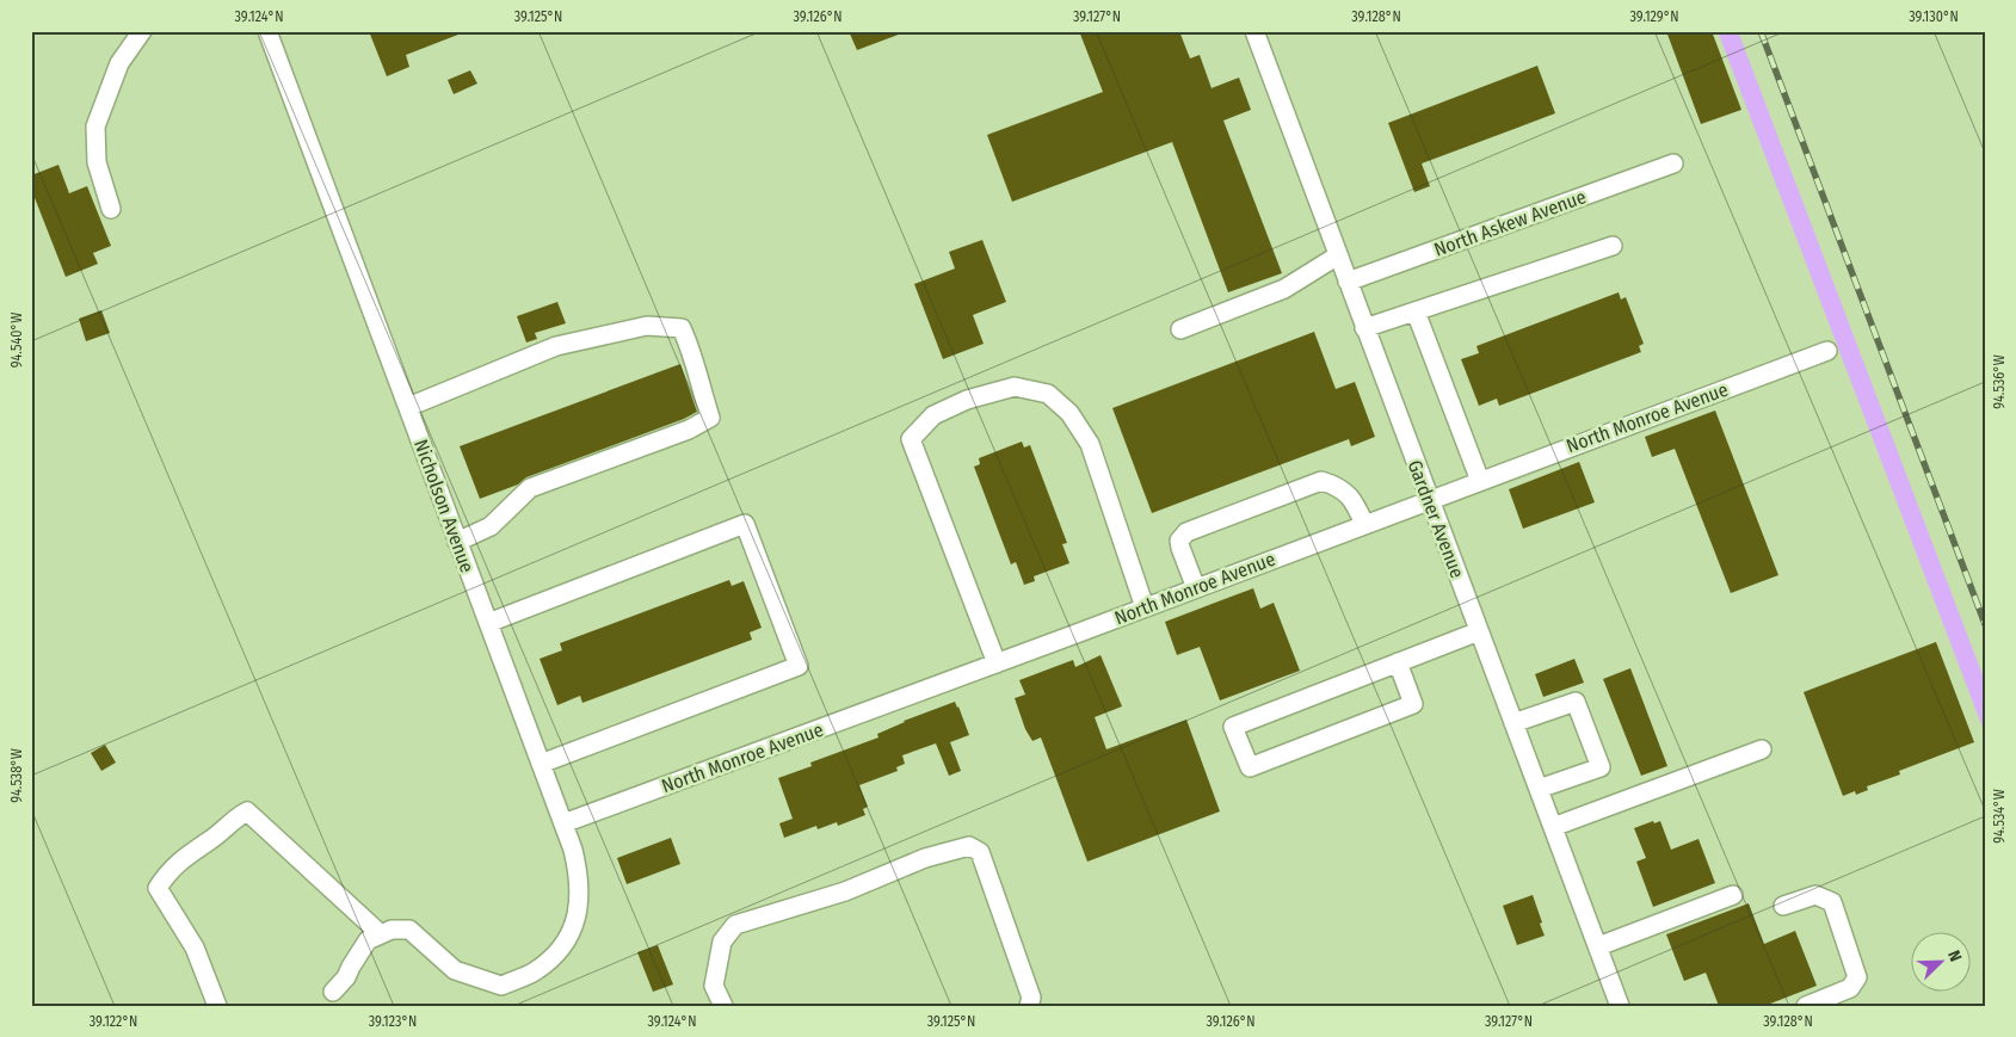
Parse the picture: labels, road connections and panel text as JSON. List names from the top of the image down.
{
  "streets": {
    "street": [
      "North Askew Avenue",
      "North Monroe Avenue",
      "Nicholson Avenue",
      "Gardner Avenue"
    ]
  },
  "crossings": [
    ["North Askew Avenue", "Gardner Avenue"],
    ["North Monroe Avenue", "Nicholson Avenue"],
    ["North Monroe Avenue", "Gardner Avenue"]
  ],
  "north": "top right",
  "coordinates": [
    "39.124°N",
    "39.125°N",
    "39.126°N",
    "39.127°N",
    "39.128°N",
    "39.129°N",
    "39.130°N",
    "94.540°W",
    "94.536°W",
    "94.538°W",
    "94.534°W",
    "39.122°N",
    "39.123°N"
  ]
}
